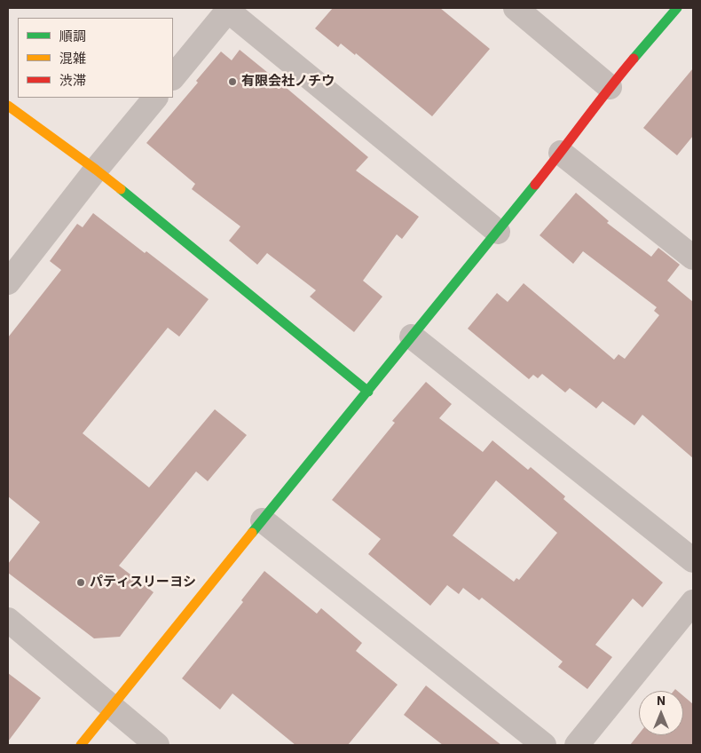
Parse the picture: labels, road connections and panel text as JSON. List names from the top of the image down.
{
  "places": ["有限会社ノチウ", "パティスリーヨシ"],
  "legend": ["順調", "混雑", "渋滞"],
  "north": "top"
}
